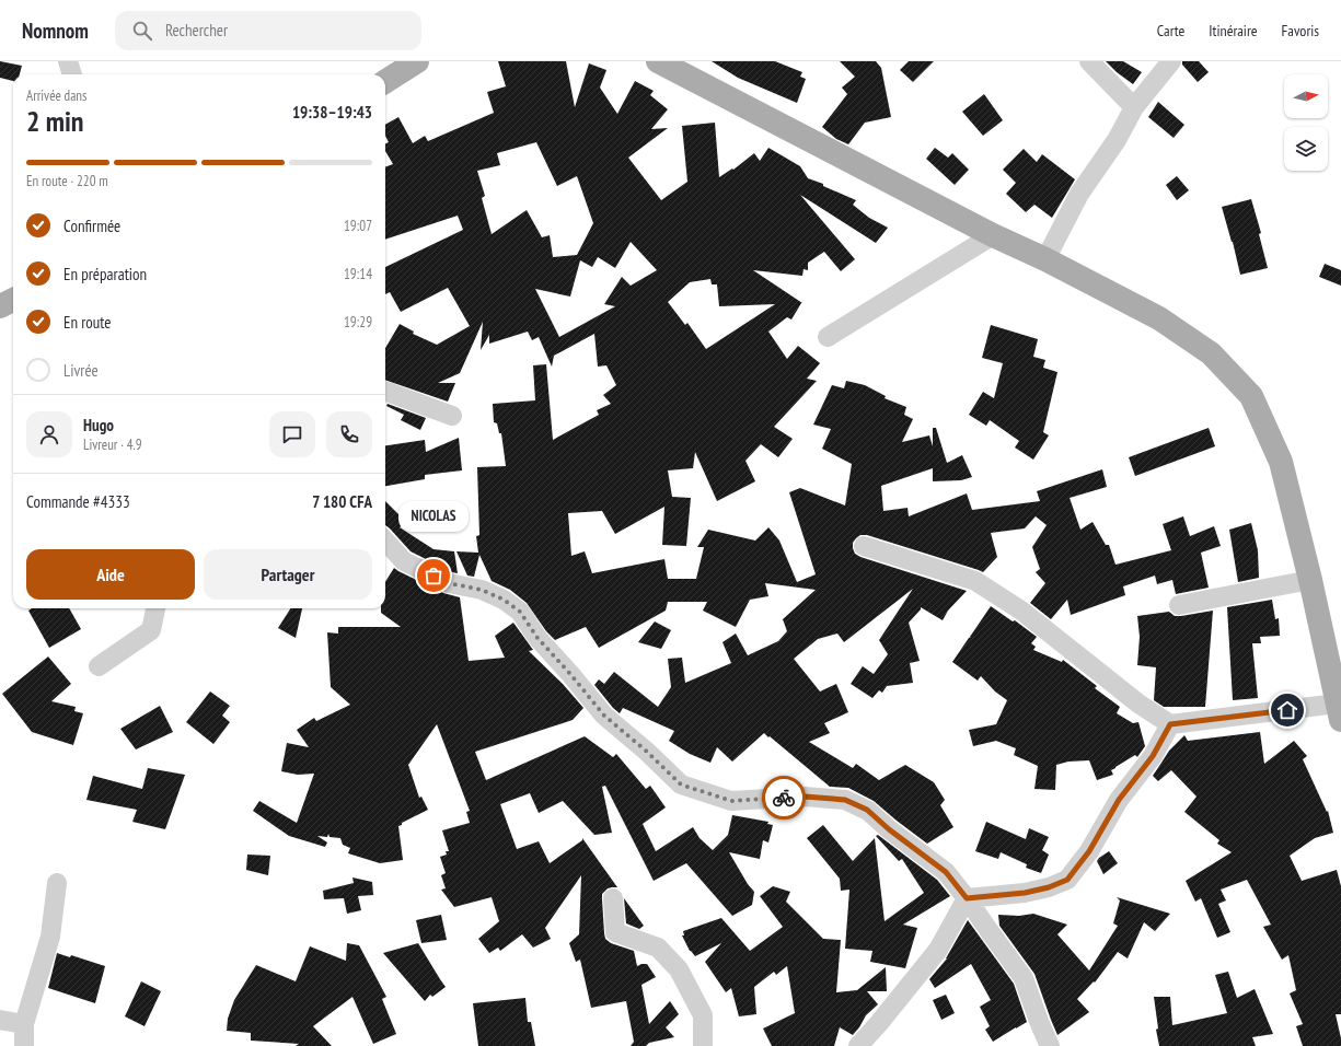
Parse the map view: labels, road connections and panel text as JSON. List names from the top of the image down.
{
  "places": ["NICOLAS"],
  "north": "right",
  "page": {
    "header": "Nomnom",
    "search": "Rechercher",
    "nav": ["Carte", "Itinéraire", "Favoris"],
    "heading": ["2 min", "Arrivée dans", "19:38–19:43"],
    "panel": [
      "Hugo",
      "Livreur · 4.9",
      "Commande #4333",
      "7 180 CFA"
    ],
    "bar": "En route · 220 m",
    "list": [
      ["Confirmée", "19:07"],
      ["En préparation", "19:14"],
      ["En route", "19:29"],
      "Livrée"
    ],
    "bubble": "NICOLAS",
    "buttons": ["Aide", "Partager"]
  }
}
